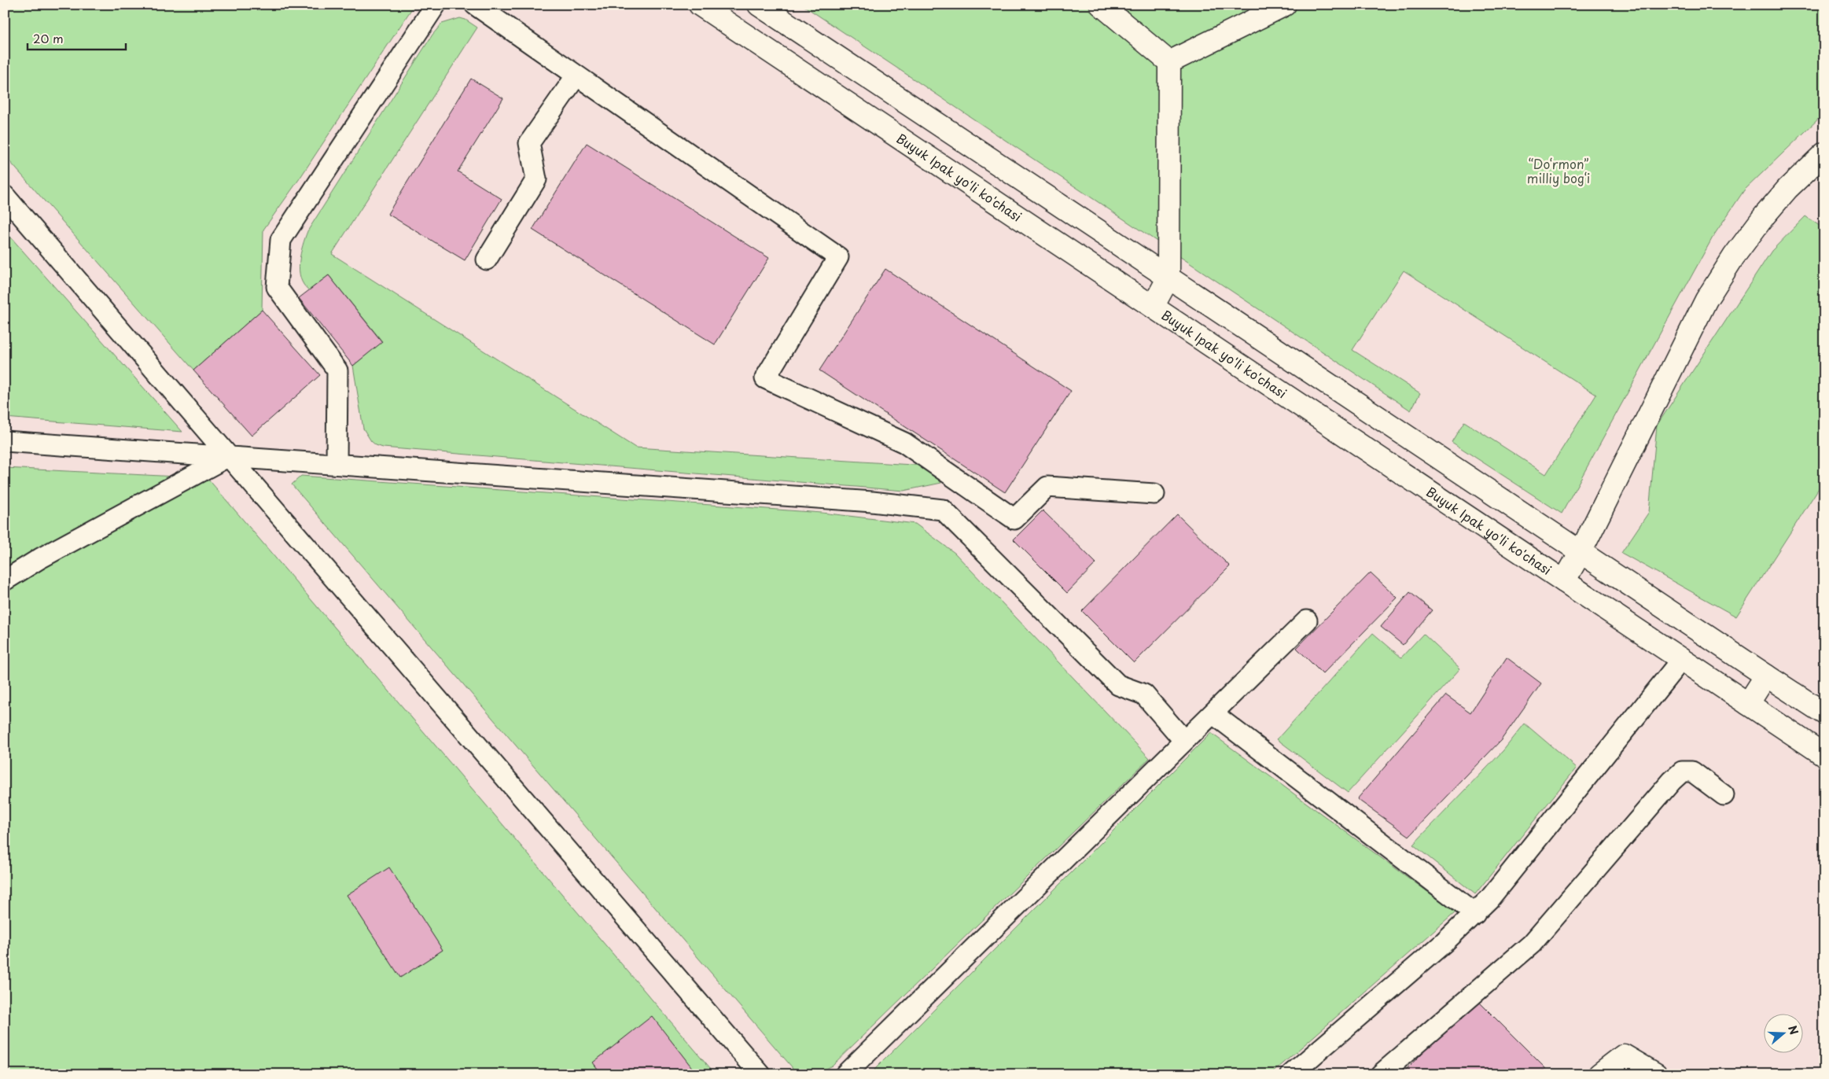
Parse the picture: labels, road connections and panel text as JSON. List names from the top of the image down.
{
  "streets": {
    "street": ["Buyuk Ipak yo'li ko'chasi"]
  },
  "parks": ["“Do‘rmon” milliy bog‘i"],
  "scale_bar": "20 m",
  "north": "right"
}
